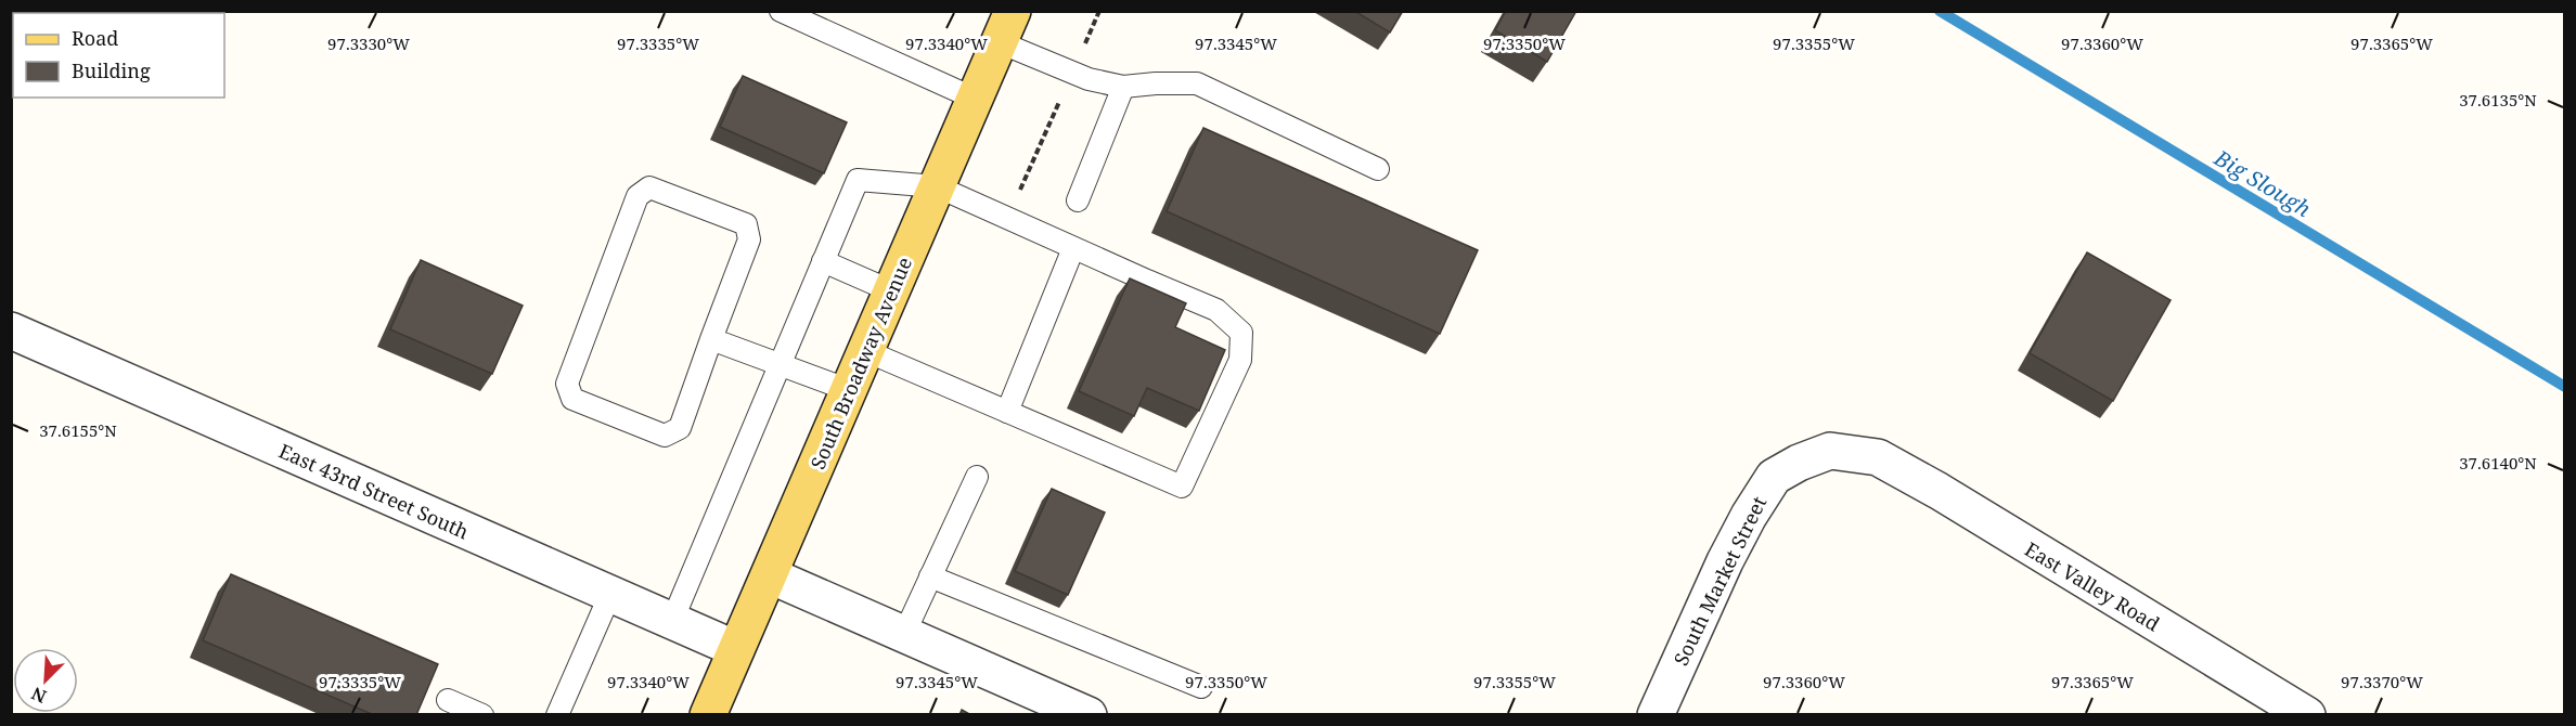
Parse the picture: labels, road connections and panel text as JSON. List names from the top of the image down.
{
  "streets": {
    "main road": ["South Broadway Avenue"],
    "street": ["East 43rd Street South", "South Market Street", "East Valley Road"]
  },
  "crossings": [
    ["South Broadway Avenue", "East 43rd Street South"],
    ["South Market Street", "East Valley Road"]
  ],
  "water": ["Big Slough"],
  "legend": ["Road", "Building"],
  "north": "bottom left",
  "coordinates": [
    "97.3330°W",
    "97.3335°W",
    "97.3340°W",
    "97.3345°W",
    "97.3350°W",
    "97.3355°W",
    "97.3360°W",
    "97.3365°W",
    "37.6135°N",
    "37.6155°N",
    "37.6140°N",
    "97.3370°W"
  ]
}
